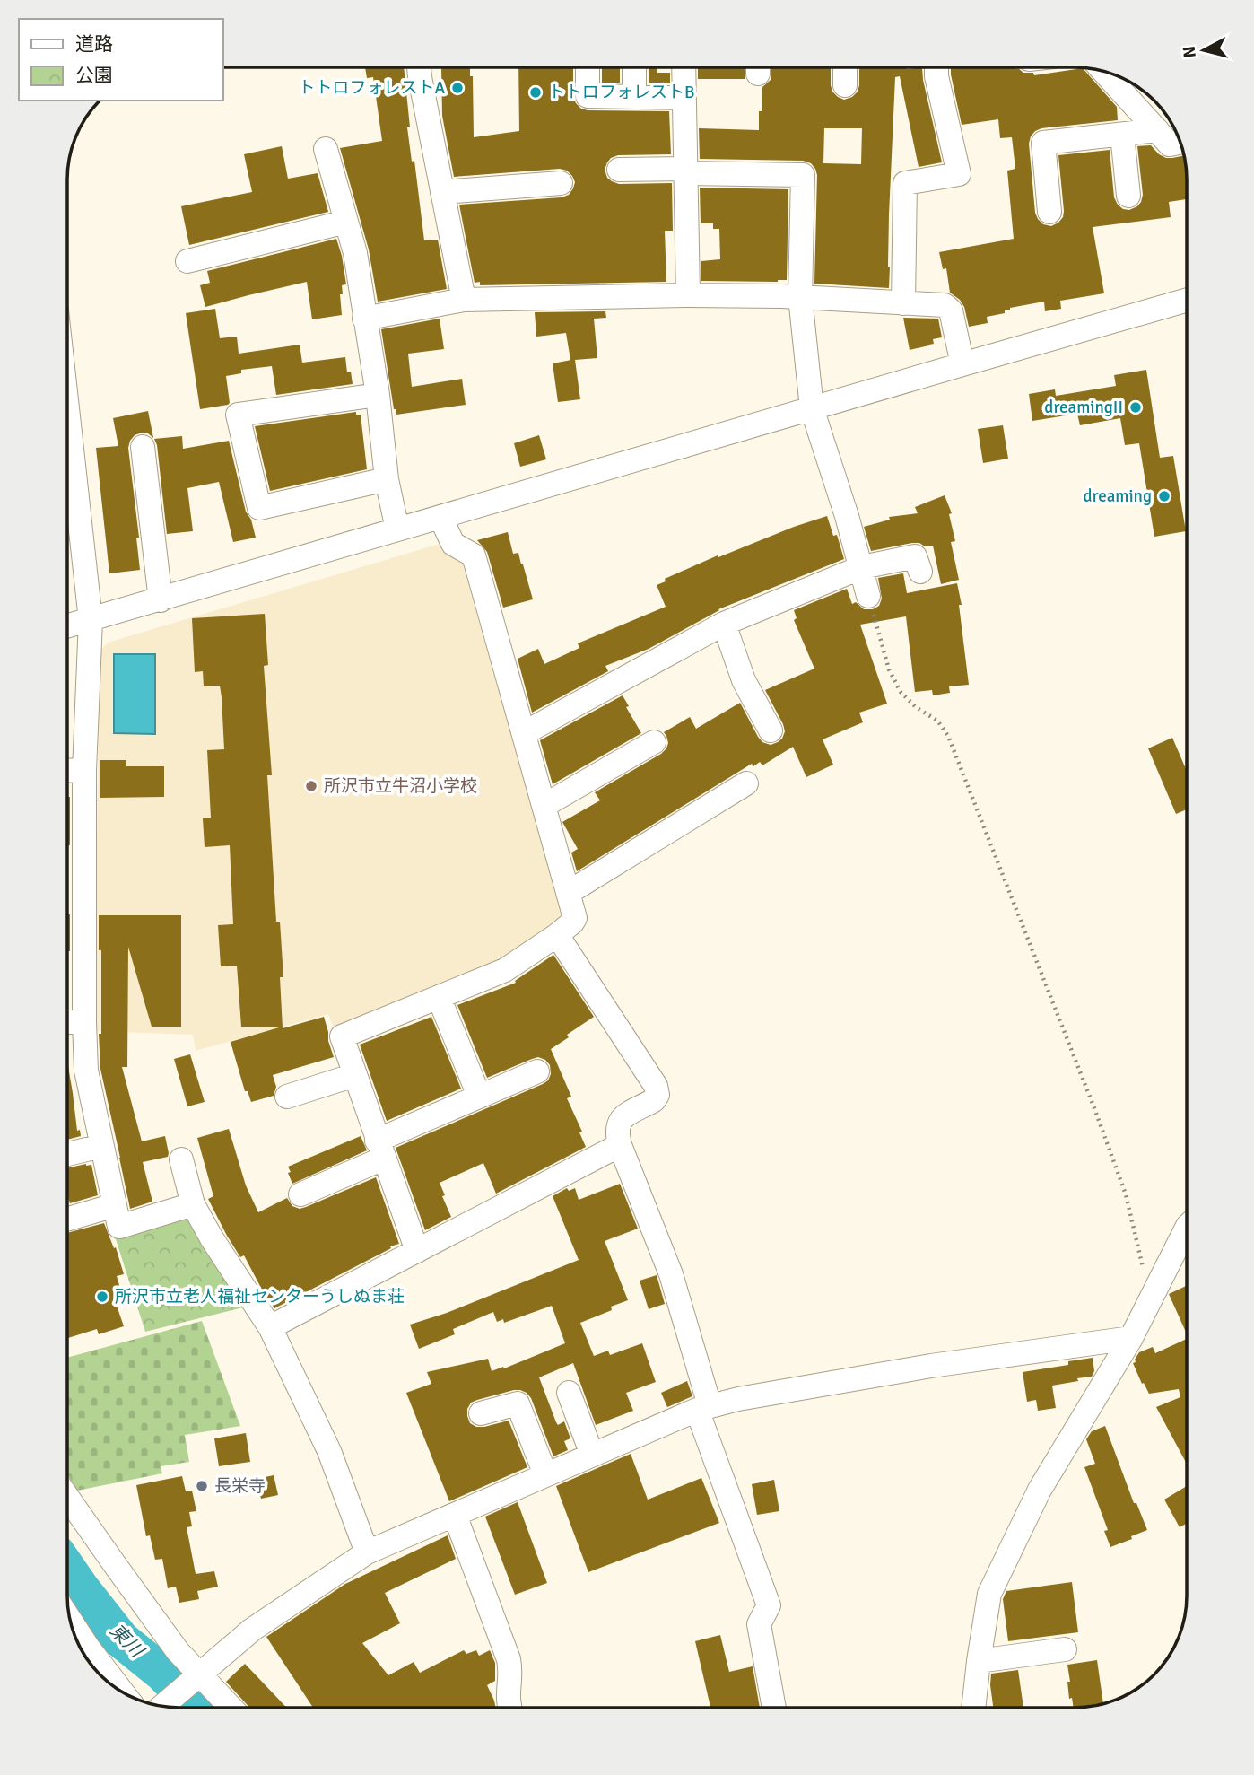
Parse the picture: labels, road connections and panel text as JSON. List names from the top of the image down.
{
  "water": ["東川"],
  "places": [
    "トトロフォレストA",
    "トトロフォレストB",
    "dreamingII",
    "dreaming",
    "所沢市立牛沼小学校",
    "所沢市立老人福祉センターうしぬま荘",
    "長栄寺"
  ],
  "legend": ["道路", "公園"],
  "north": "left"
}
